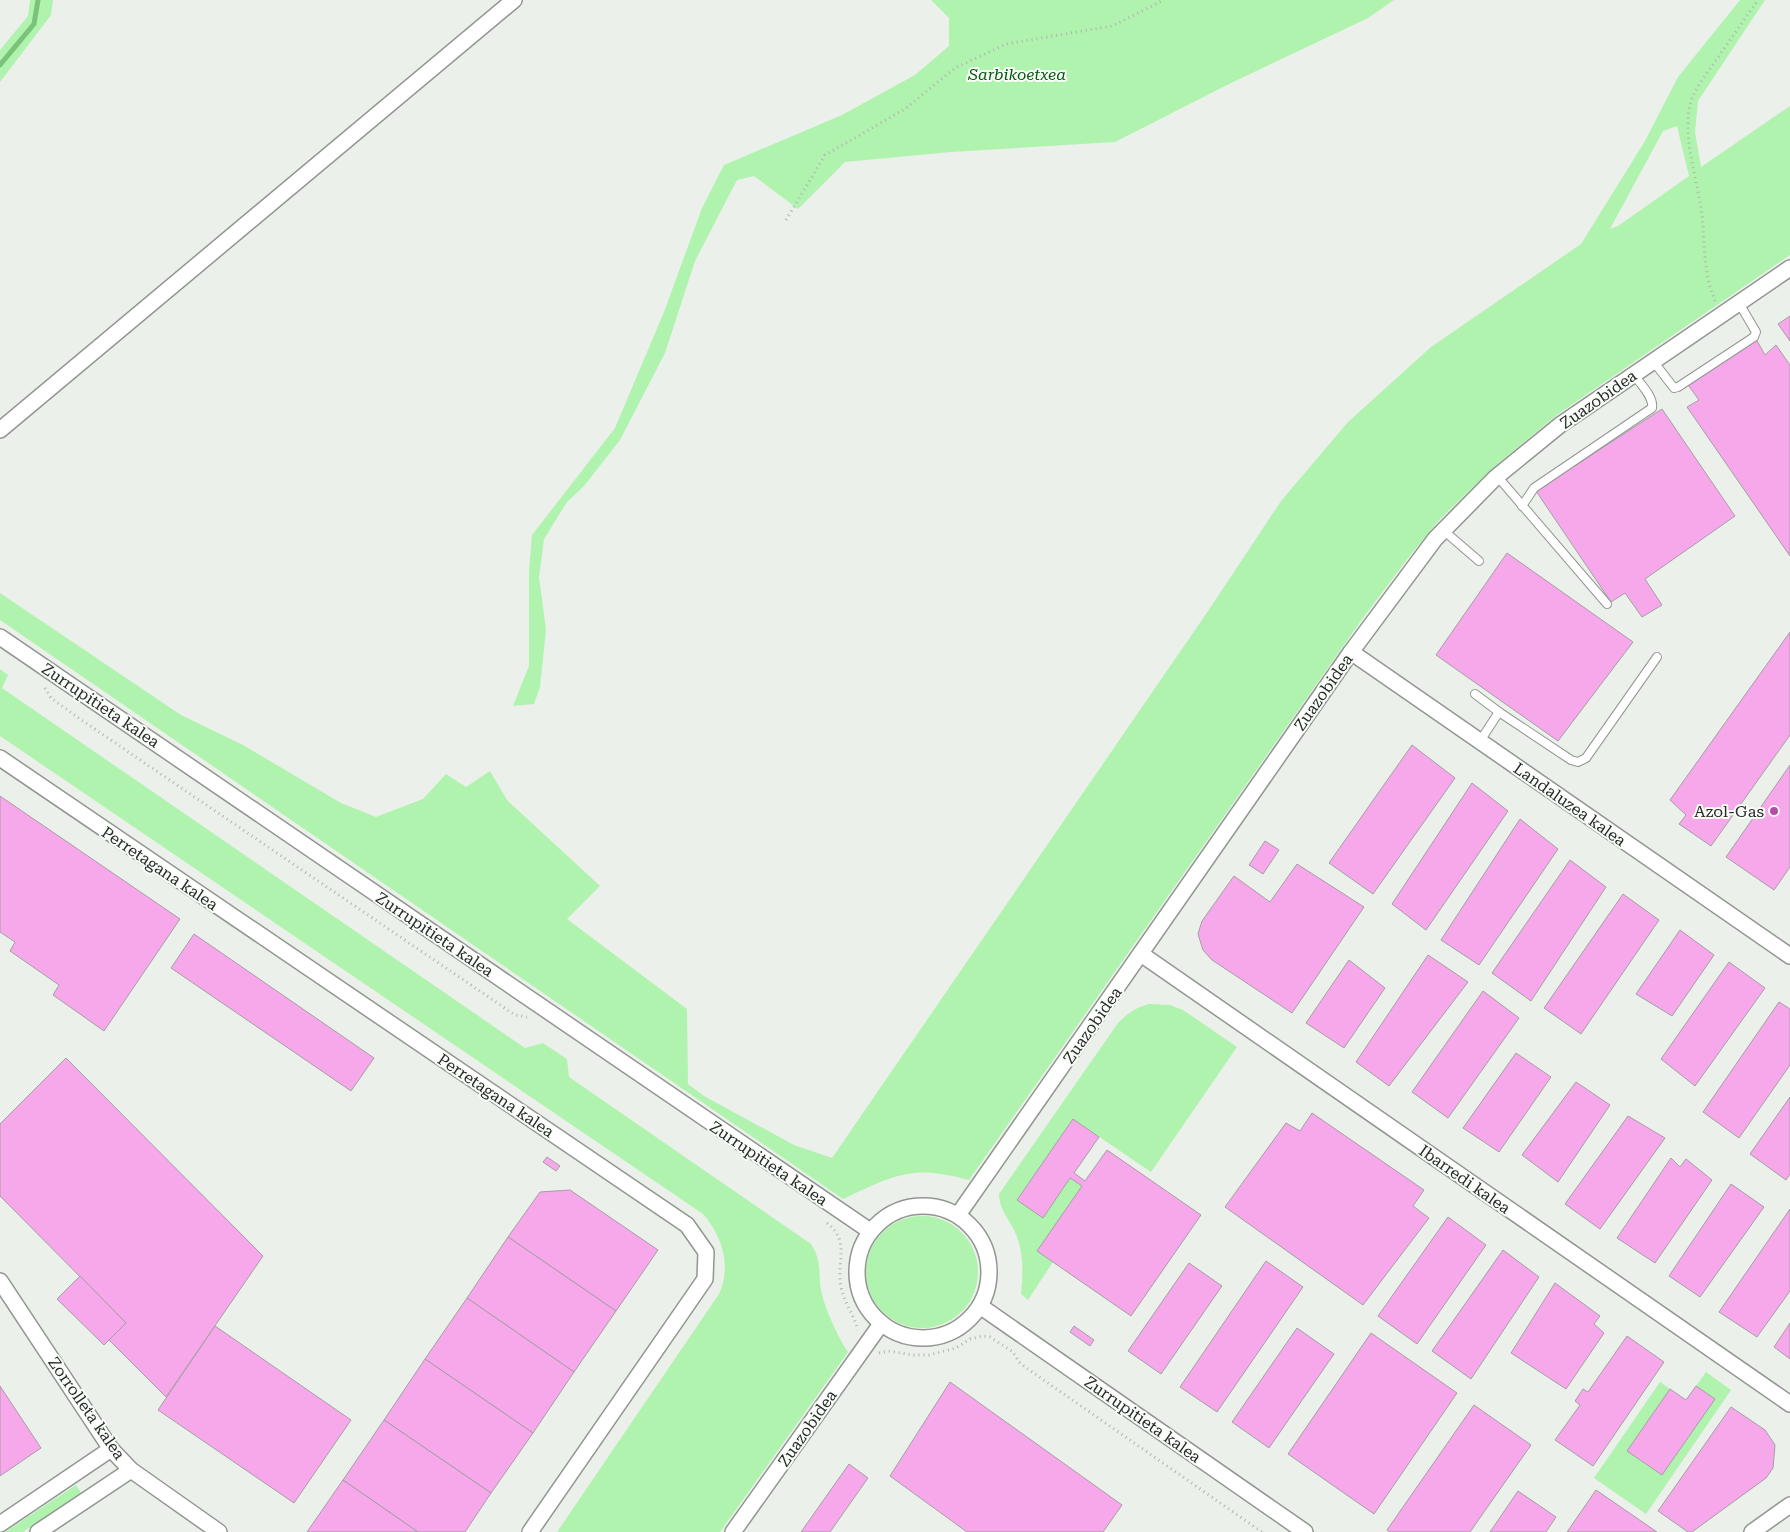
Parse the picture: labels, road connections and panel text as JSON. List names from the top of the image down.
{
  "streets": {
    "street": [
      "Zuazobidea",
      "Zurrupitieta kalea",
      "Landaluzea kalea",
      "Perretagana kalea",
      "Ibarredi kalea",
      "Zorrolleta kalea"
    ]
  },
  "crossings": [
    ["Zuazobidea", "Zurrupitieta kalea"],
    ["Zuazobidea", "Landaluzea kalea"],
    ["Zuazobidea", "Ibarredi kalea"]
  ],
  "parks": ["Sarbikoetxea"],
  "places": ["Azol-Gas"]
}
